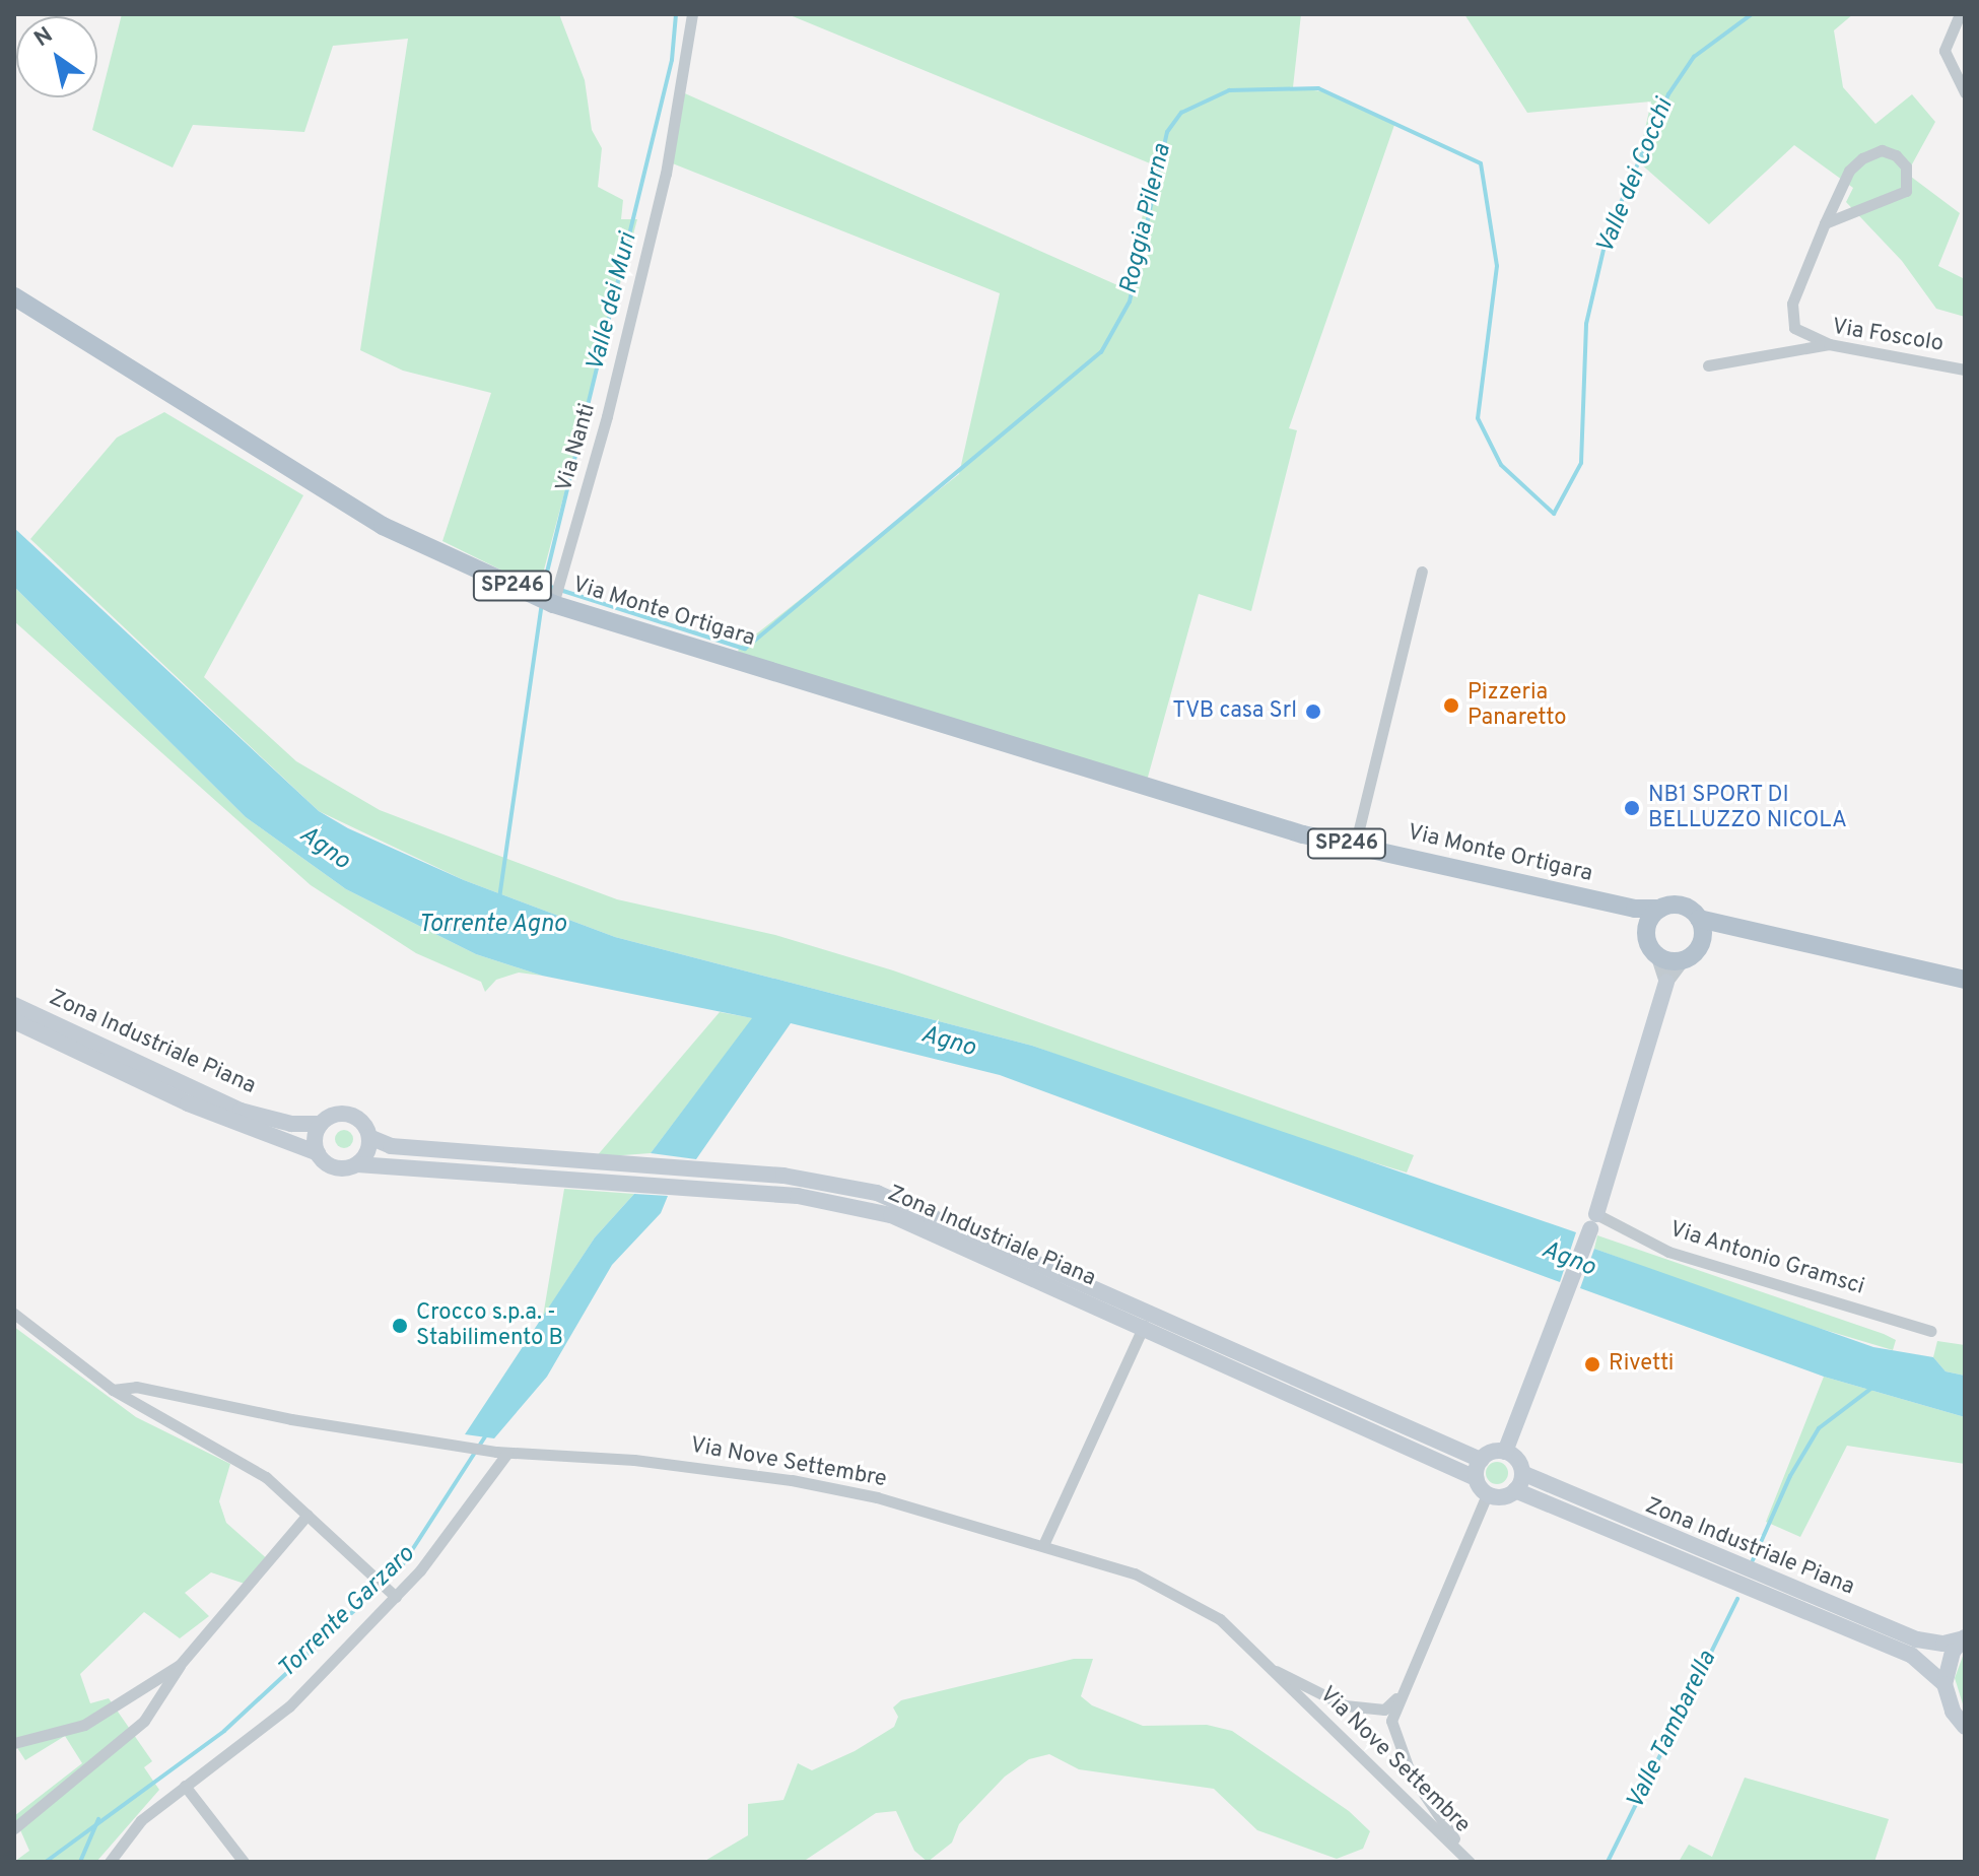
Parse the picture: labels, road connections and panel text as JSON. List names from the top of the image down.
{
  "streets": {
    "main road": ["SP246", "Via Monte Ortigara", "Zona Industriale Piana"],
    "street": [
      "Via Foscolo",
      "Via Nanti",
      "Via Antonio Gramsci",
      "Via Nove Settembre"
    ]
  },
  "crossings": [
    ["Via Nanti", "Via Monte Ortigara"]
  ],
  "water": [
    "Valle dei Cocchi",
    "Roggia Pilerna",
    "Valle dei Muri",
    "Agno",
    "Torrente Agno",
    "Torrente Garzaro",
    "Valle Tambarella"
  ],
  "places": [
    "Pizzeria Panaretto",
    "TVB casa Srl",
    "NB1 SPORT DI BELLUZZO NICOLA",
    "Crocco s.p.a. - Stabilimento B",
    "Rivetti"
  ],
  "north": "top left"
}
